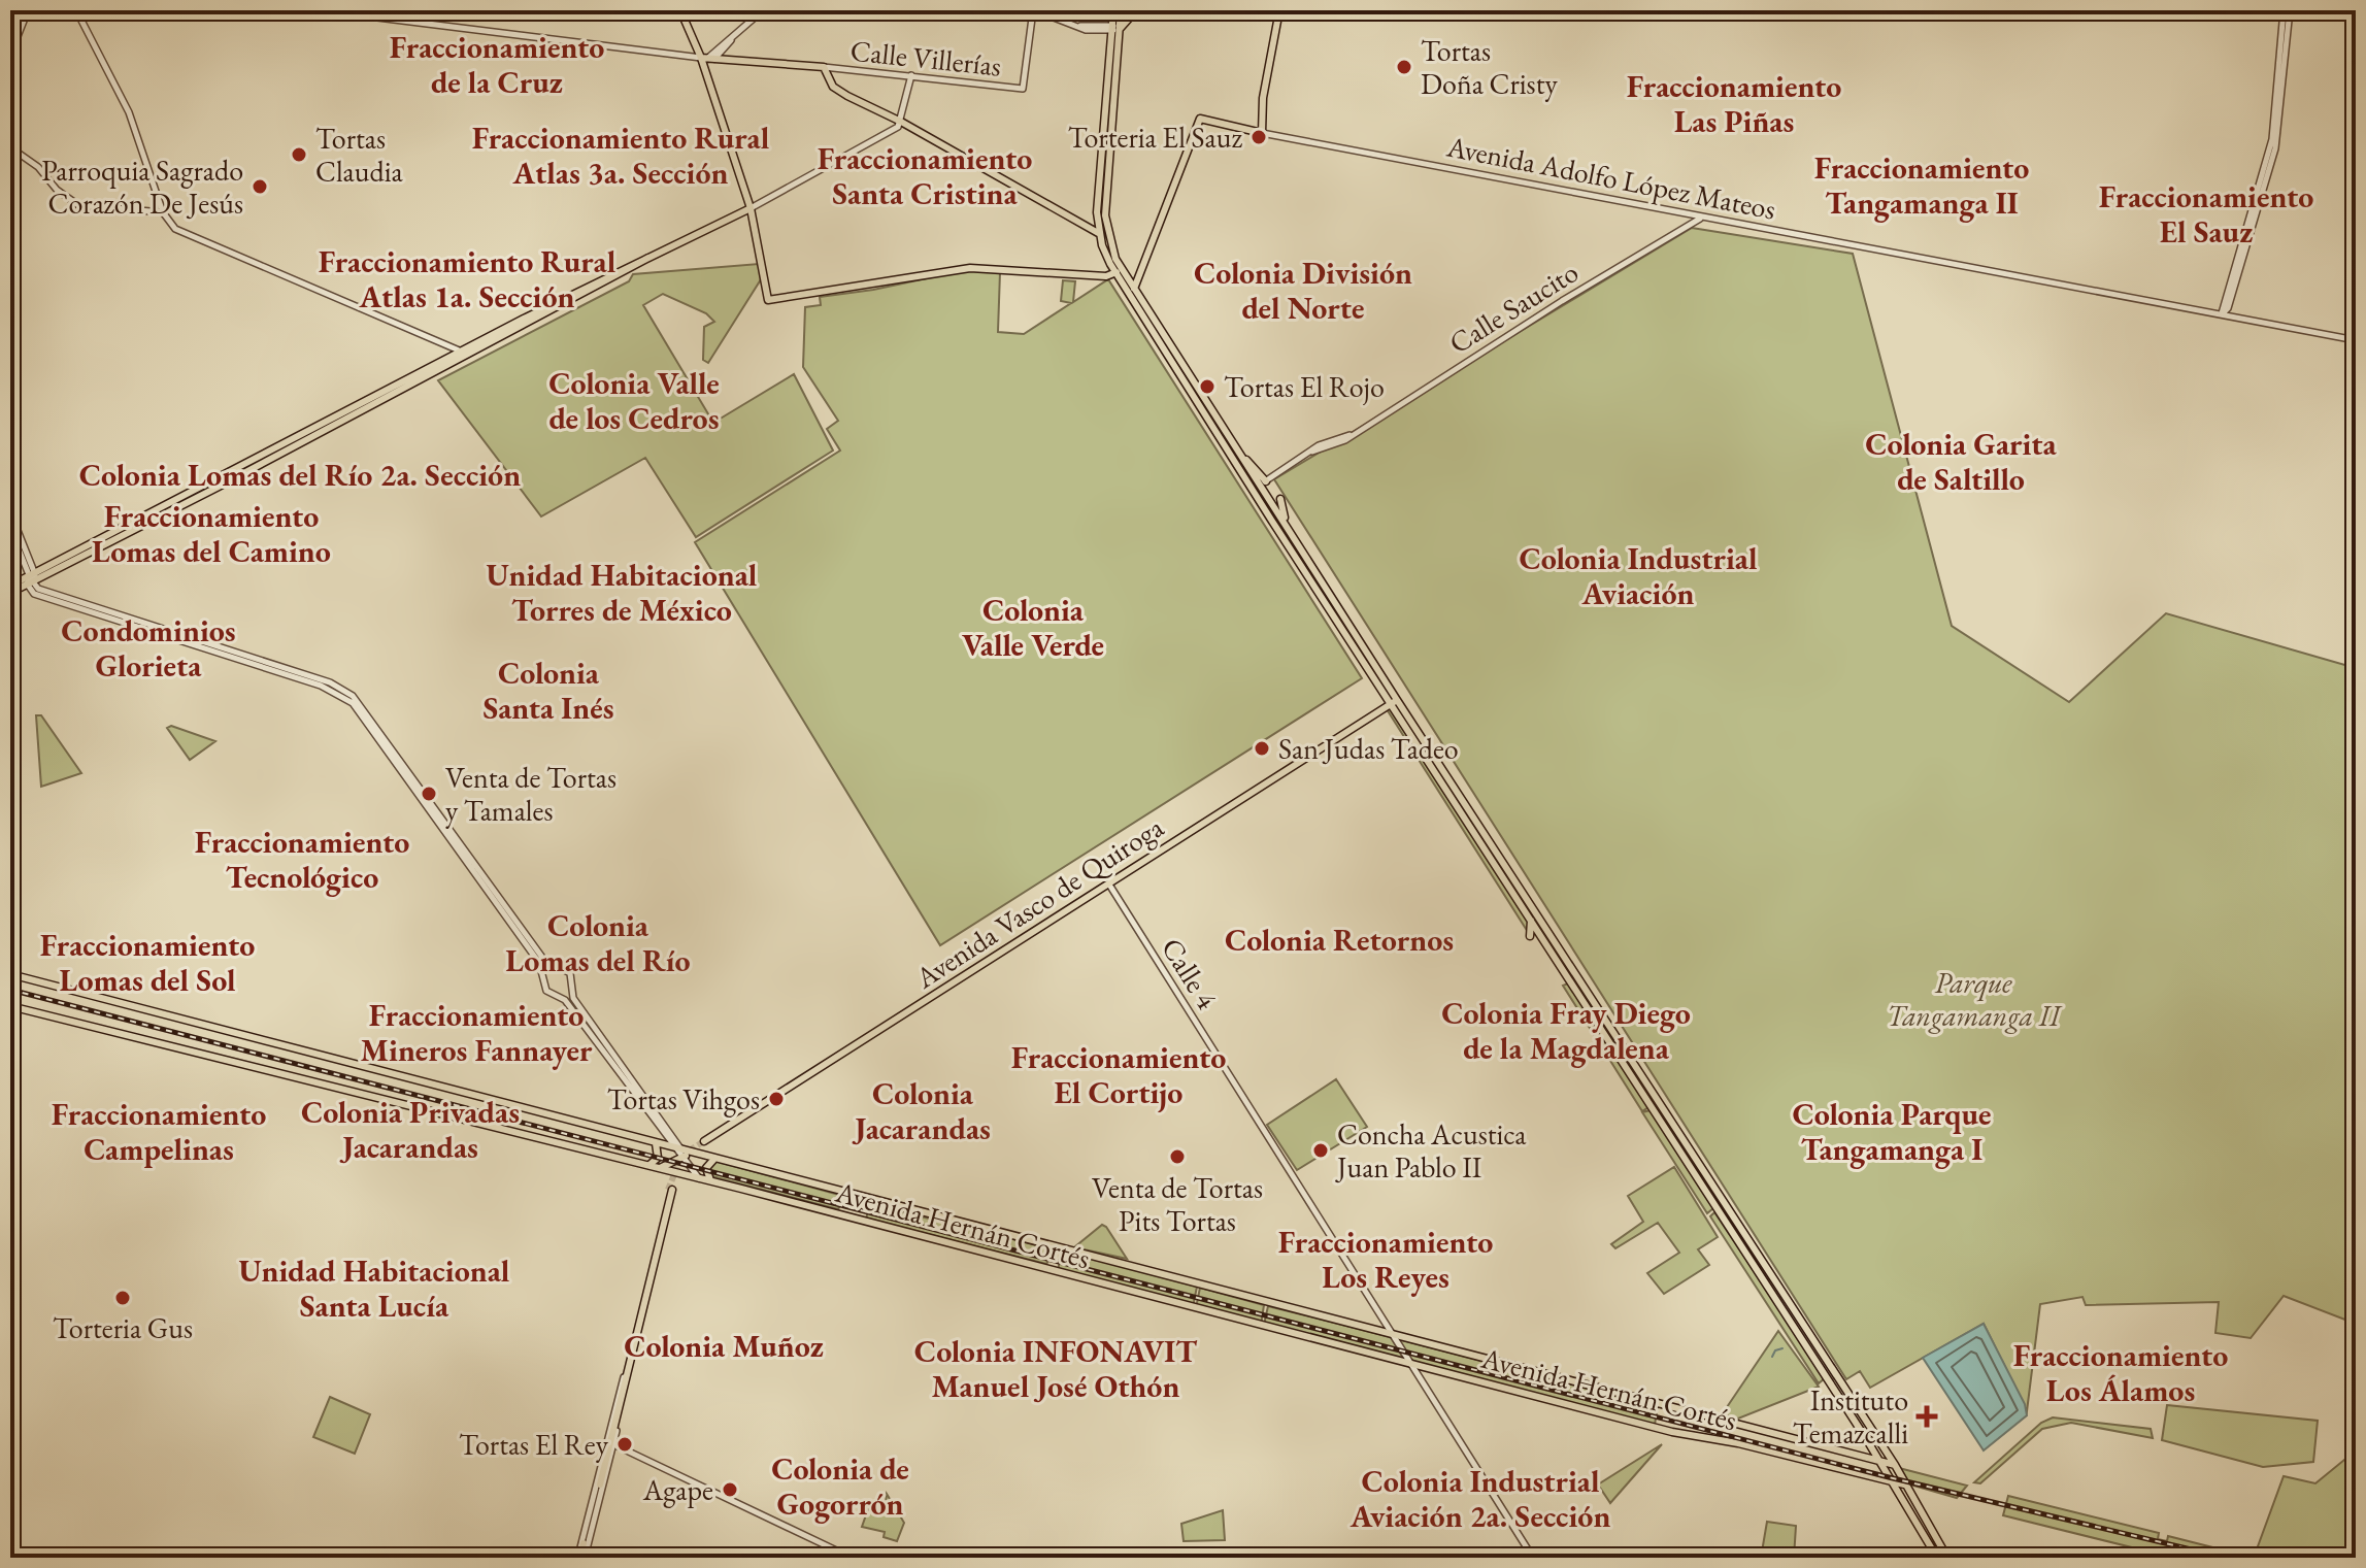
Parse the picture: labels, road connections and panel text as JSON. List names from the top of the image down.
{
  "streets": {
    "main road": ["Avenida Adolfo López Mateos", "Avenida Vasco de Quiroga", "Avenida Hernán Cortés"],
    "street": ["Calle Villerías", "Calle Saucito", "Calle 4"]
  },
  "crossings": [
    ["Avenida Adolfo López Mateos", "Calle Saucito"],
    ["Avenida Vasco de Quiroga", "Calle 4"],
    ["Calle 4", "Avenida Hernán Cortés"]
  ],
  "districts": [
    "Fraccionamiento de la Cruz",
    "Fraccionamiento Las Piñas",
    "Fraccionamiento Rural Atlas 3a. Sección",
    "Fraccionamiento Santa Cristina",
    "Fraccionamiento Tangamanga II",
    "Fraccionamiento El Sauz",
    "Fraccionamiento Rural Atlas 1a. Sección",
    "Colonia División del Norte",
    "Colonia Valle de los Cedros",
    "Colonia Garita de Saltillo",
    "Colonia Lomas del Río 2a. Sección",
    "Fraccionamiento Lomas del Camino",
    "Colonia Industrial Aviación",
    "Unidad Habitacional Torres de México",
    "Colonia Valle Verde",
    "Condominios Glorieta",
    "Colonia Santa Inés",
    "Fraccionamiento Tecnológico",
    "Colonia Lomas del Río",
    "Colonia Retornos",
    "Fraccionamiento Lomas del Sol",
    "Colonia Fray Diego de la Magdalena",
    "Fraccionamiento Mineros Fannayer",
    "Fraccionamiento El Cortijo",
    "Colonia Jacarandas",
    "Colonia Privadas Jacarandas",
    "Fraccionamiento Campelinas",
    "Colonia Parque Tangamanga I",
    "Fraccionamiento Los Reyes",
    "Unidad Habitacional Santa Lucía",
    "Colonia Muñoz",
    "Colonia INFONAVIT Manuel José Othón",
    "Fraccionamiento Los Álamos",
    "Colonia de Gogorrón",
    "Colonia Industrial Aviación 2a. Sección"
  ],
  "parks": ["Parque Tangamanga II"],
  "places": {
    "other": [
      "Tortas Doña Cristy",
      "Torteria El Sauz",
      "Tortas Claudia",
      "Parroquia Sagrado Corazón De Jesús",
      "Tortas El Rojo",
      "San Judas Tadeo",
      "Venta de Tortas y Tamales",
      "Tortas Vihgos",
      "Concha Acustica Juan Pablo II",
      "Venta de Tortas Pits Tortas",
      "Torteria Gus",
      "Tortas El Rey",
      "Agape"
    ],
    "health": ["Instituto Temazcalli"]
  }
}
